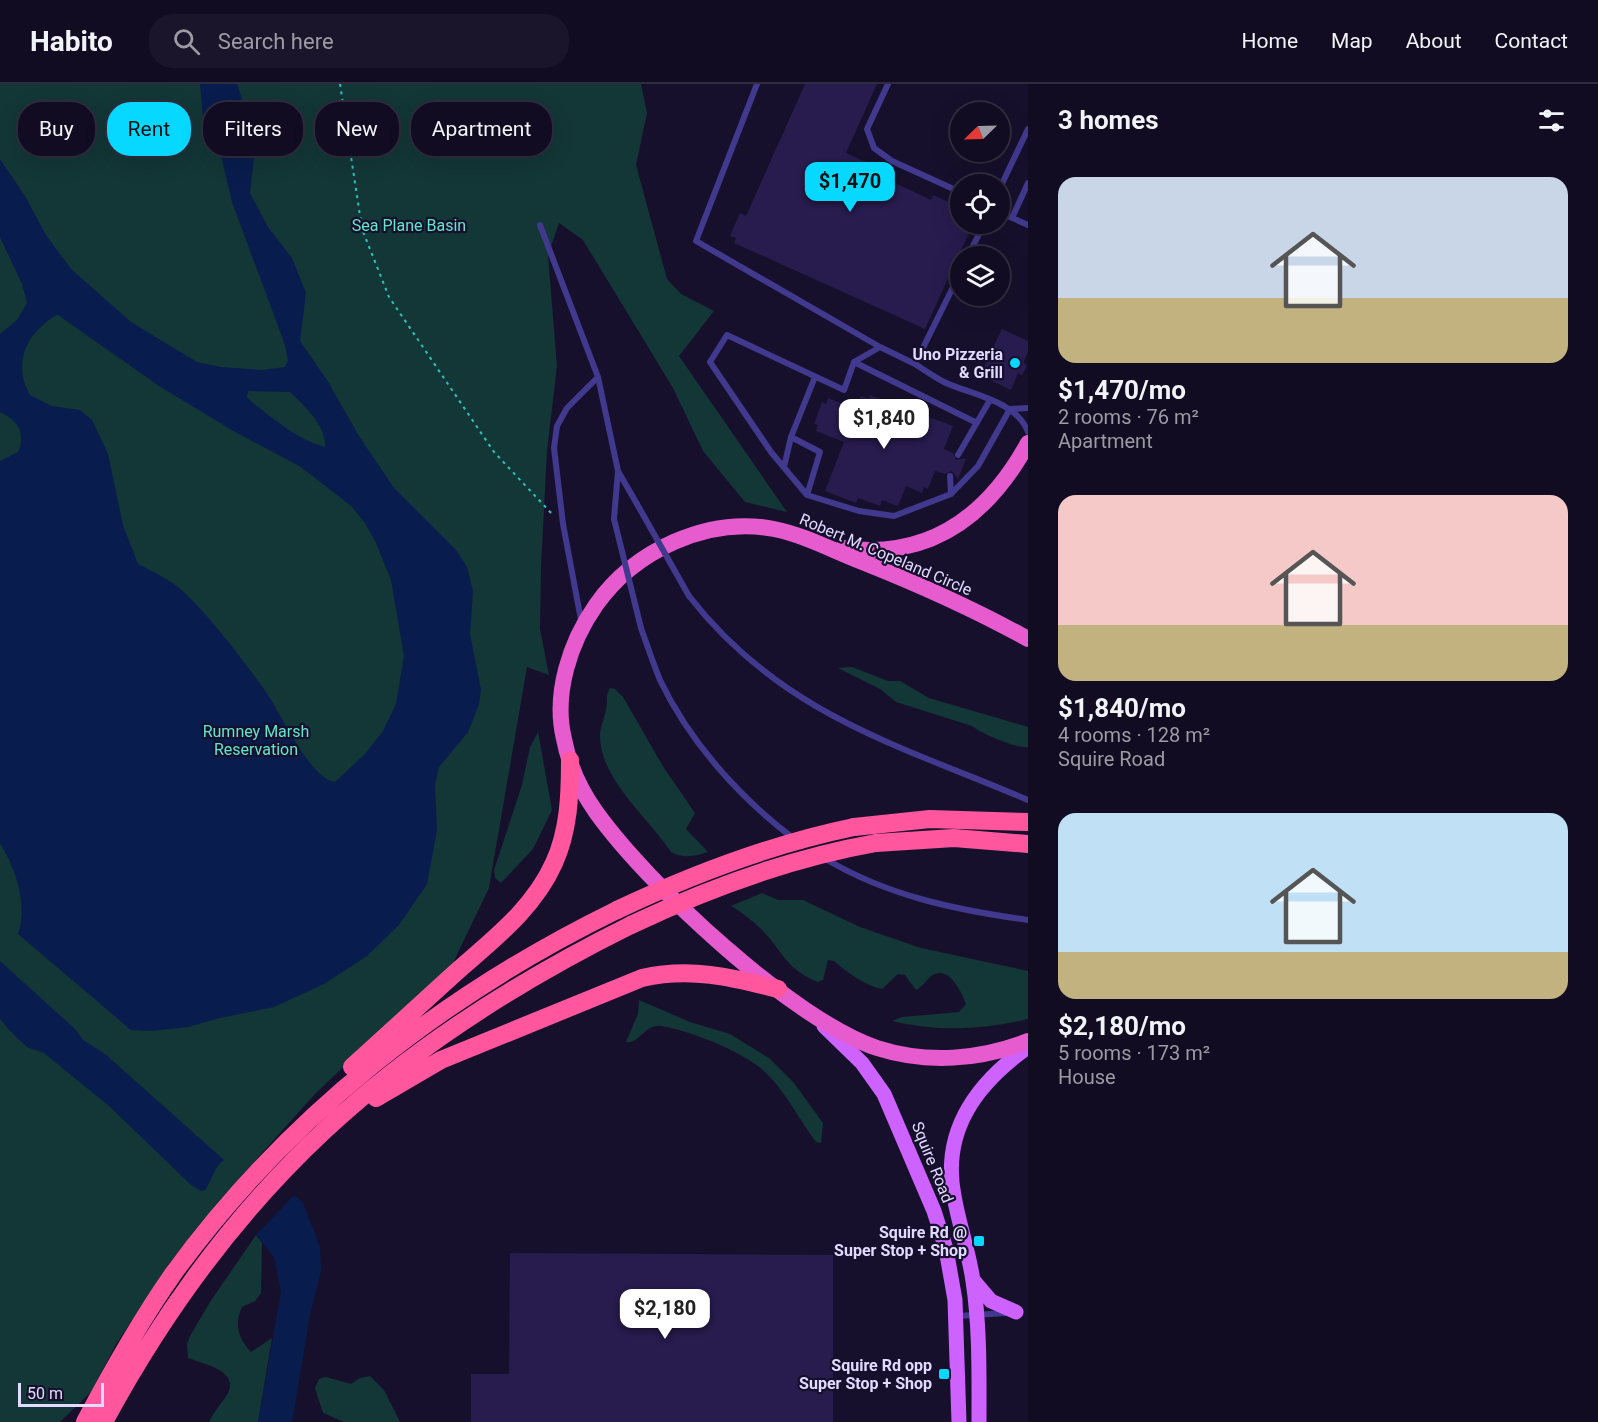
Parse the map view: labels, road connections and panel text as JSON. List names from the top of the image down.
{
  "streets": {
    "highway": ["Robert M. Copeland Circle"],
    "main road": ["Squire Road"]
  },
  "crossings": [
    ["Robert M. Copeland Circle", "Squire Road"]
  ],
  "parks": ["Sea Plane Basin", "Rumney Marsh Reservation"],
  "places": {
    "other": ["Uno Pizzeria & Grill"],
    "transit": ["Squire Rd @ Super Stop + Shop", "Squire Rd opp Super Stop + Shop"]
  },
  "scale_bar": "50 m",
  "north": "bottom left",
  "page": {
    "header": "Habito",
    "search": "Search here",
    "nav": [
      "Home",
      "Map",
      "About",
      "Contact"
    ],
    "heading": "3 homes",
    "chip": [
      "Buy",
      "Rent",
      "Filters",
      "New",
      "Apartment"
    ],
    "list": [
      {
        "name": "$1,470/mo",
        "note": "2 rooms · 76 m² · Apartment"
      },
      {
        "name": "$1,840/mo",
        "note": "4 rooms · 128 m² · Squire Road"
      },
      {
        "name": "$2,180/mo",
        "note": "5 rooms · 173 m² · House"
      }
    ],
    "price": ["$1,470", "$1,840", "$2,180"],
    "scale": "50 m"
  }
}
